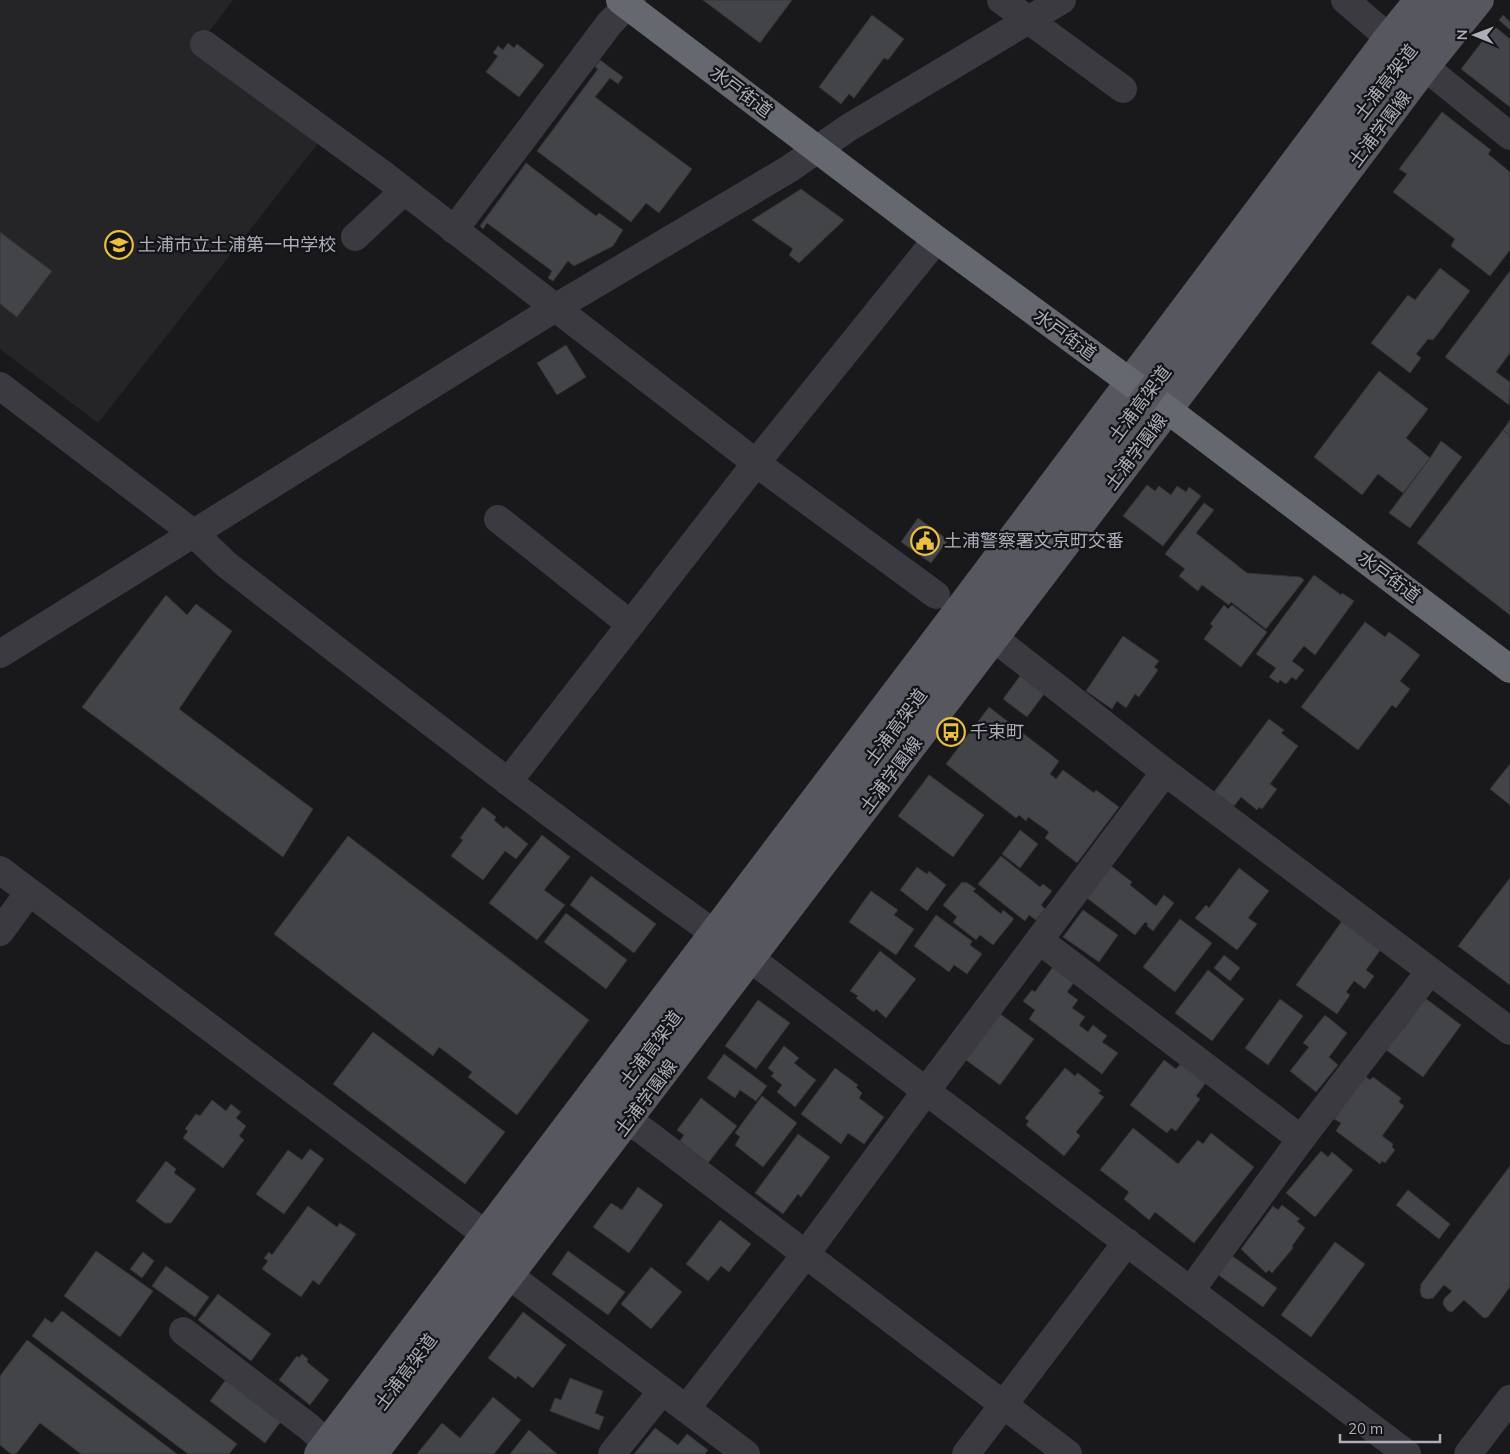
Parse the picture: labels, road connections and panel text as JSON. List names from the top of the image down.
{
  "streets": {
    "highway": ["水戸街道"],
    "main road": ["土浦高架道", "土浦学園線"]
  },
  "crossings": [
    ["水戸街道", "土浦学園線"]
  ],
  "places": {
    "school or university": ["土浦市立土浦第一中学校"],
    "public building": ["土浦警察署文京町交番"],
    "bus stop": ["千束町"]
  },
  "scale_bar": "20 m",
  "north": "left"
}
